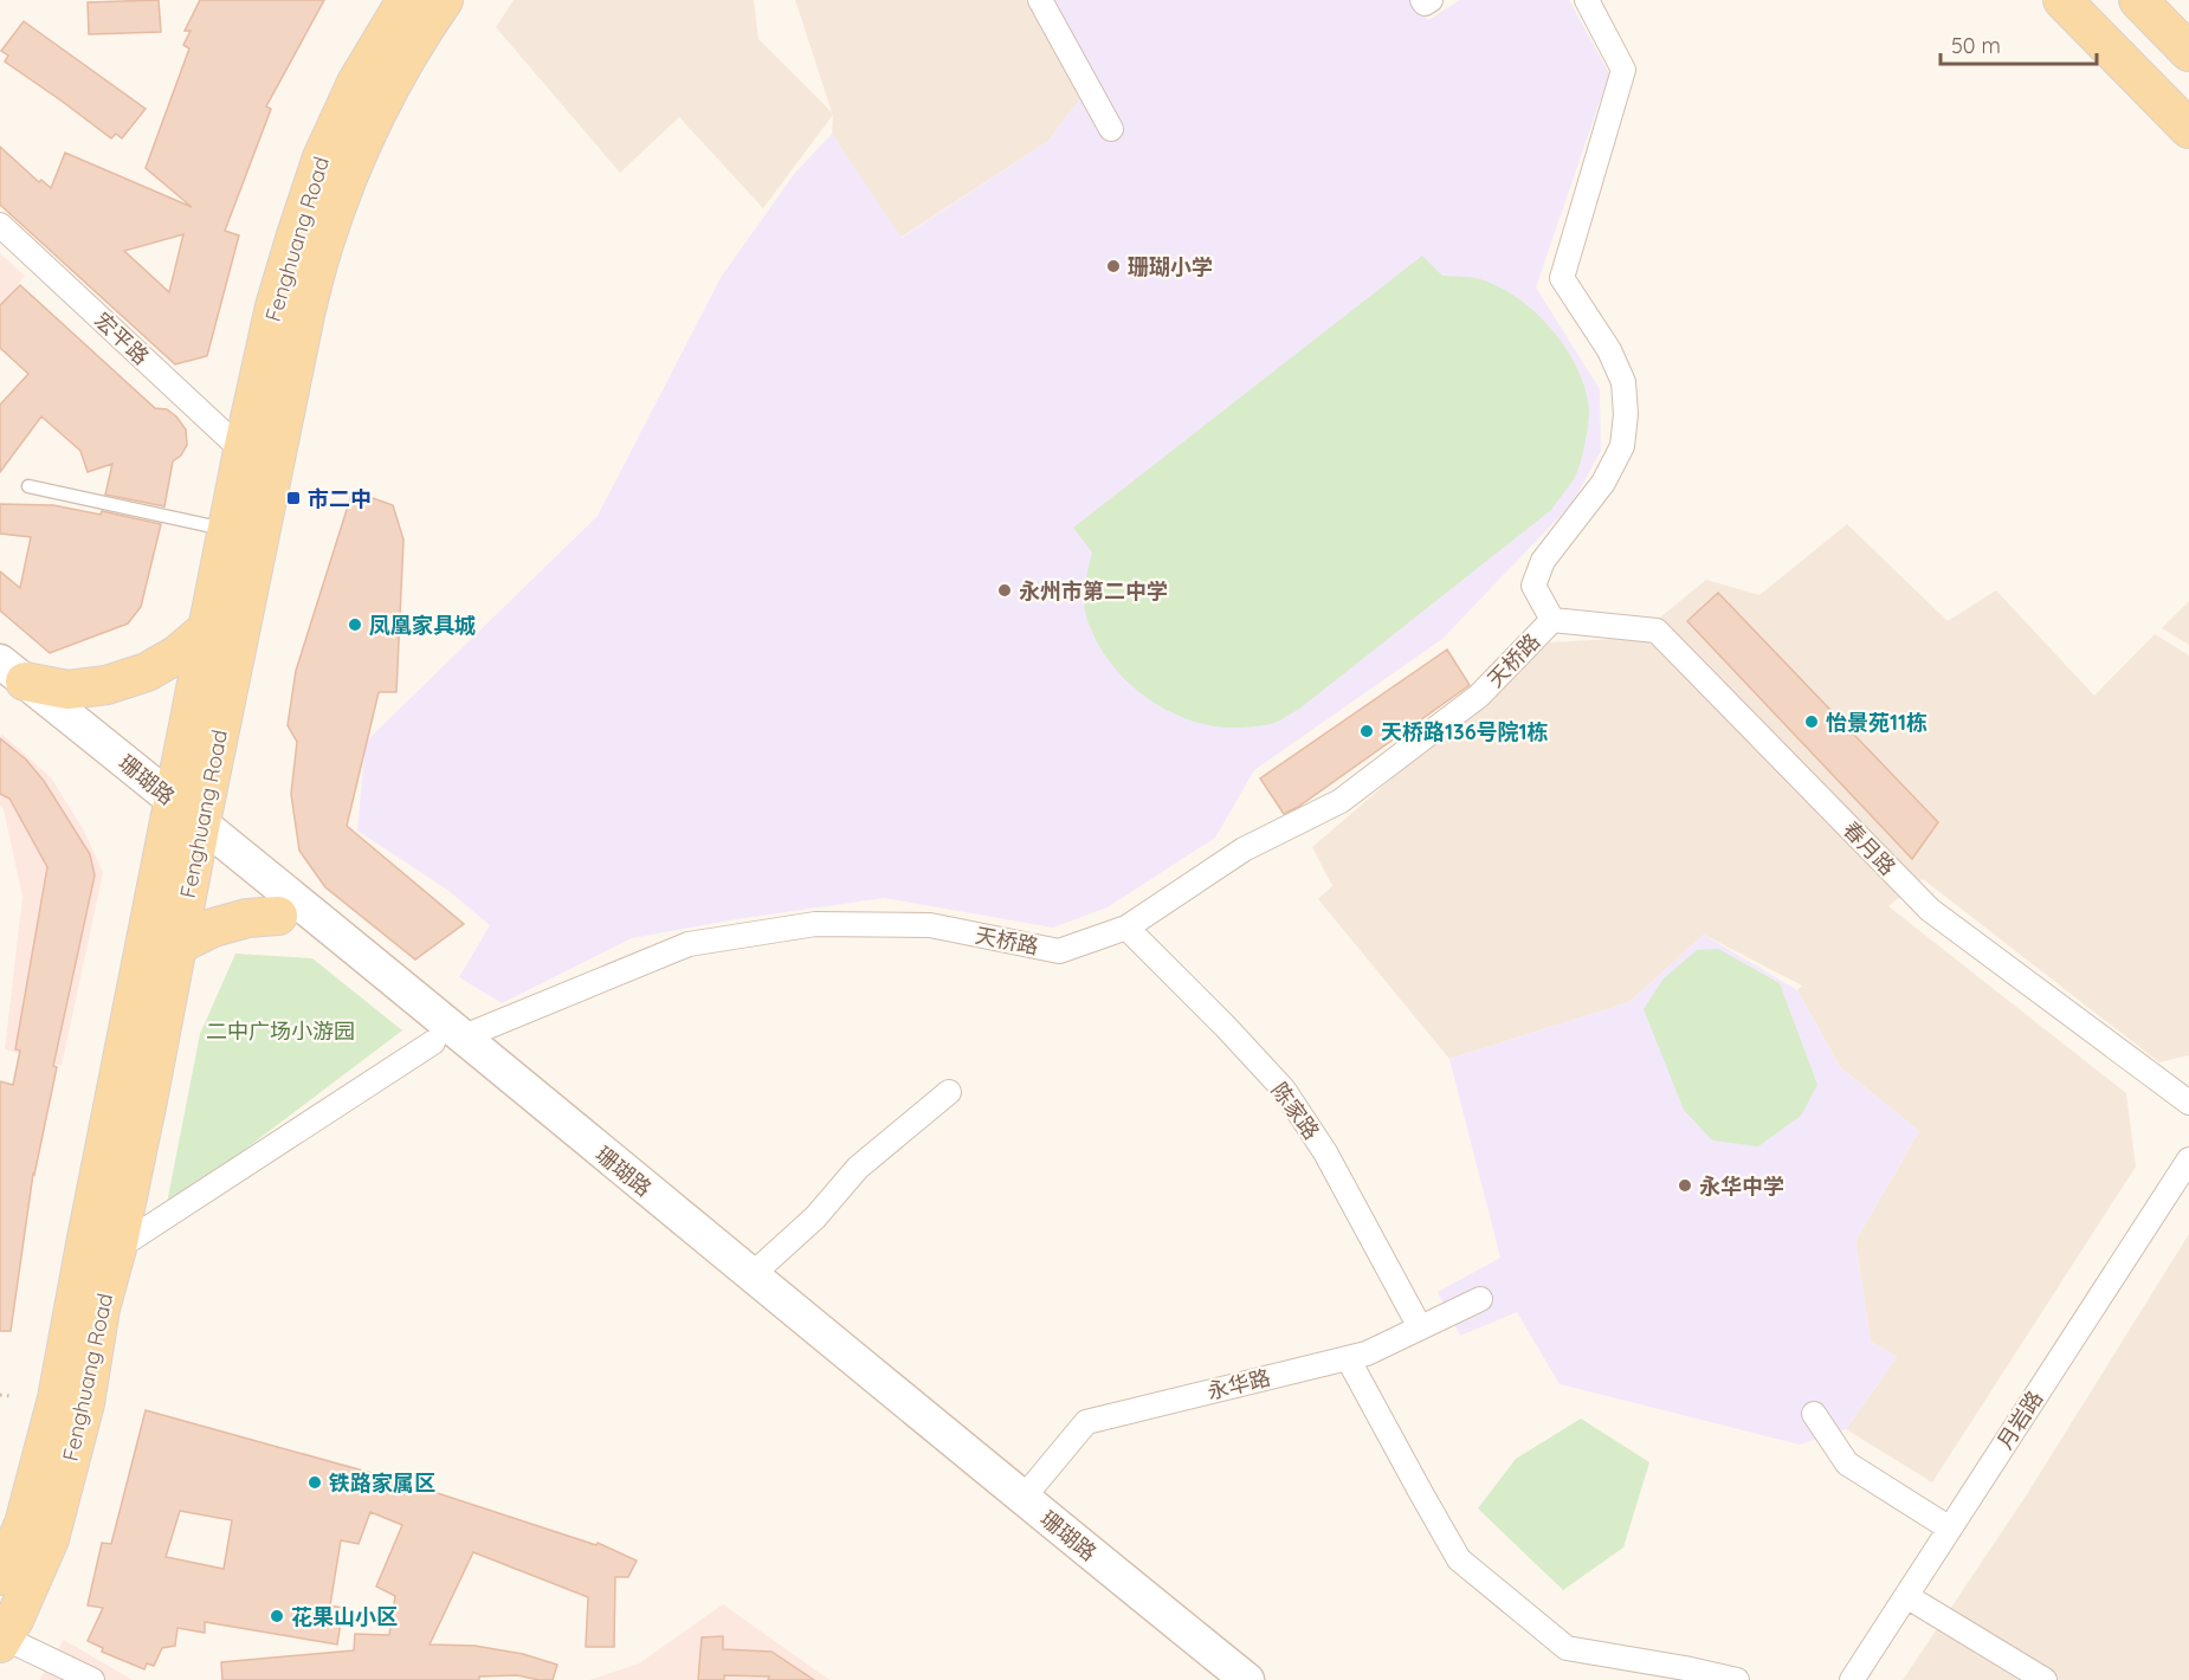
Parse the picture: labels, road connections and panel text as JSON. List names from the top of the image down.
{
  "streets": {
    "main road": ["Fenghuang Road", "珊瑚路"],
    "street": [
      "宏平路",
      "天桥路",
      "春月路",
      "陈家路",
      "永华路",
      "月岩路"
    ]
  },
  "crossings": [
    ["Fenghuang Road", "宏平路"],
    ["Fenghuang Road", "天桥路"],
    ["Fenghuang Road", "珊瑚路"],
    ["天桥路", "珊瑚路"],
    ["天桥路", "春月路"],
    ["天桥路", "陈家路"],
    ["珊瑚路", "永华路"],
    ["陈家路", "永华路"]
  ],
  "parks": ["二中广场小游园"],
  "places": {
    "other": [
      "珊瑚小学",
      "永州市第二中学",
      "凤凰家具城",
      "怡景苑11栋",
      "天桥路136号院1栋",
      "永华中学",
      "铁路家属区",
      "花果山小区"
    ],
    "transit": ["市二中"]
  },
  "scale_bar": "50 m"
}
